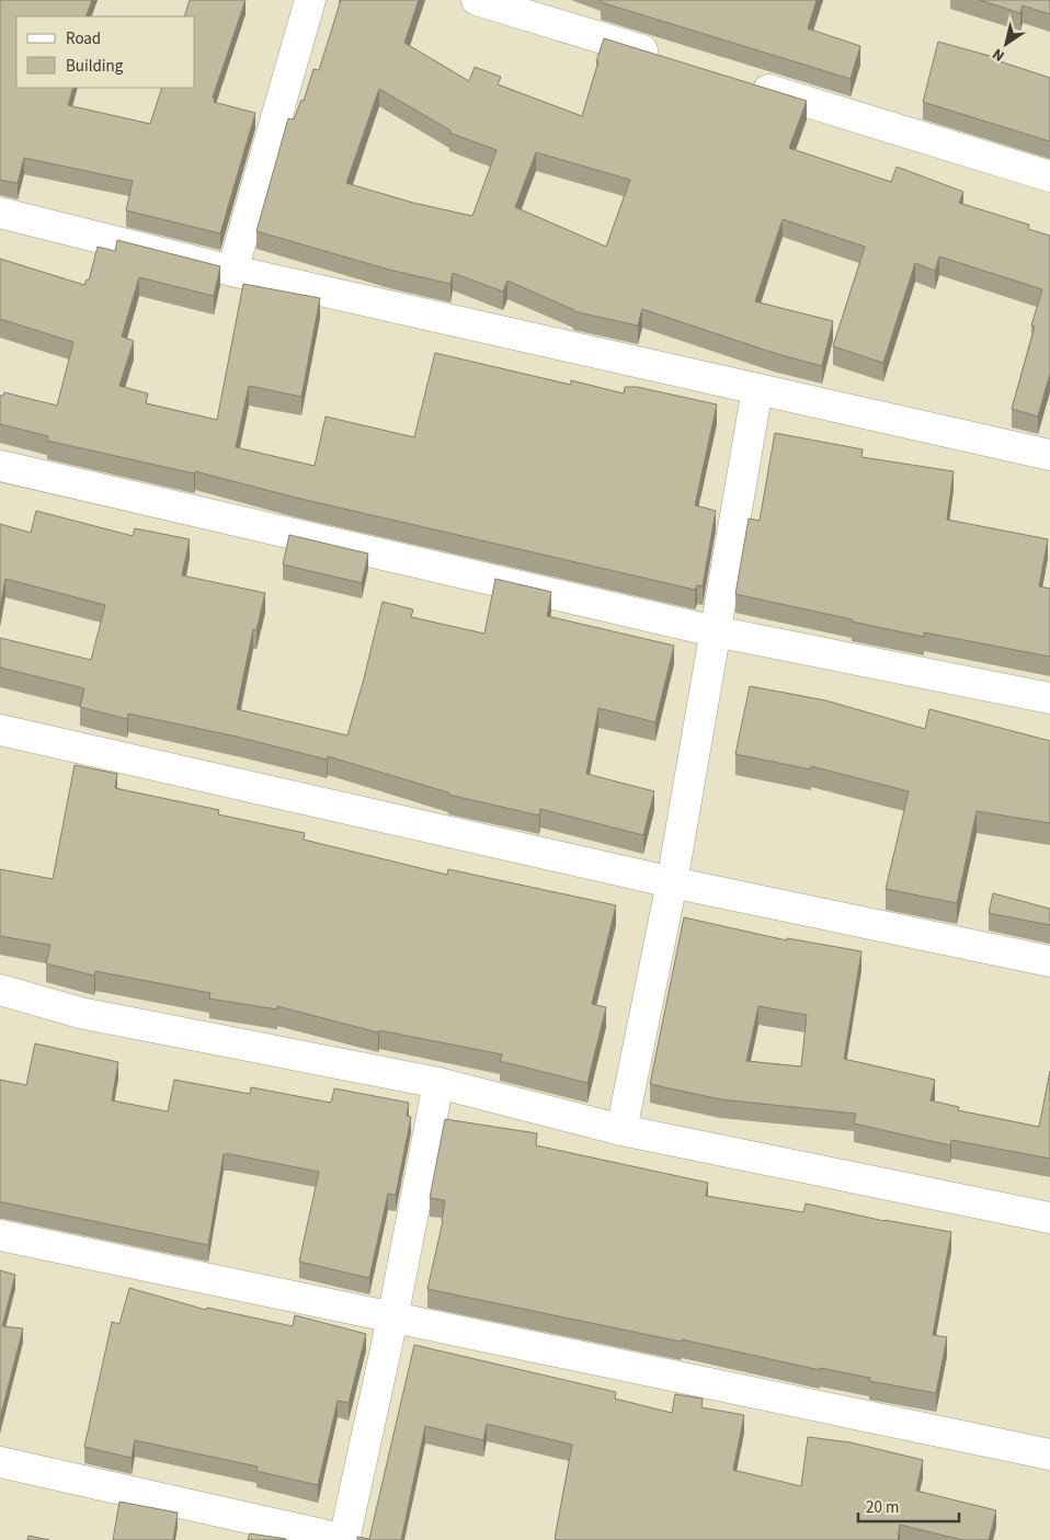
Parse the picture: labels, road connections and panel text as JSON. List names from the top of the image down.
{
  "legend": ["Road", "Building"],
  "scale_bar": "20 m",
  "north": "bottom left"
}
